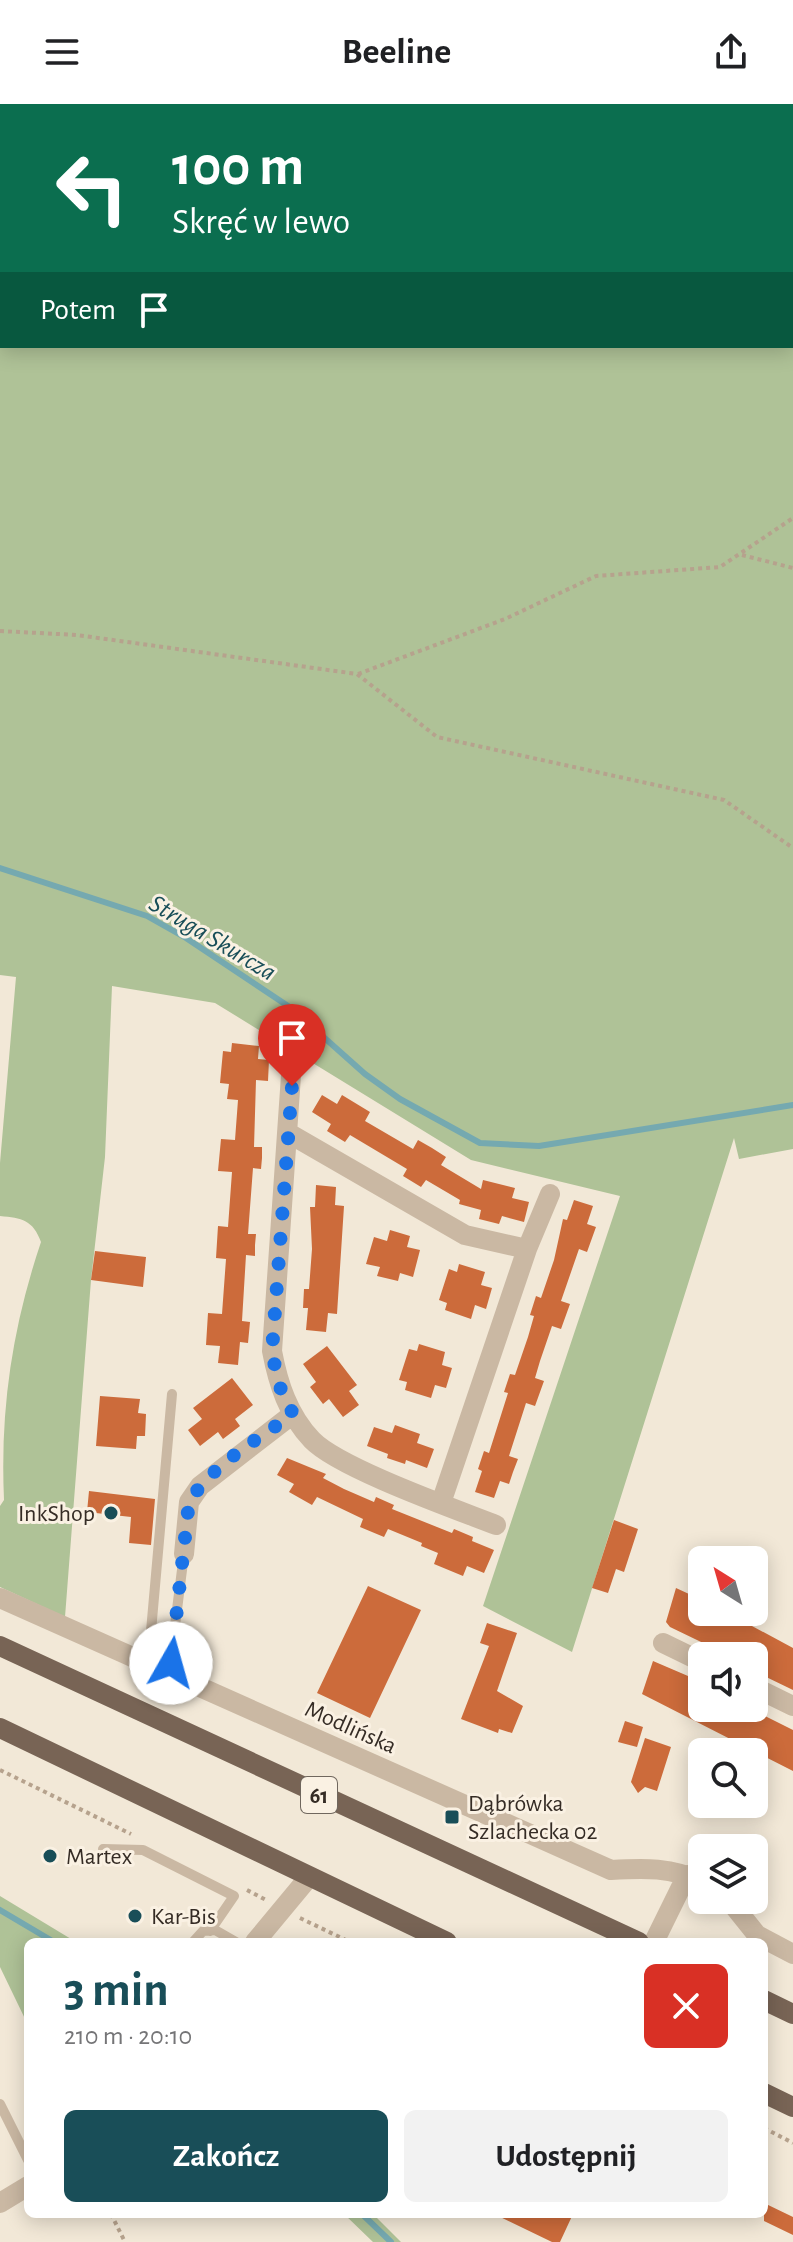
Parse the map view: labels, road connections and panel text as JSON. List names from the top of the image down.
{
  "streets": {
    "main road": ["61"],
    "street": ["Modlińska"]
  },
  "water": ["Struga Skurcza"],
  "places": {
    "other": ["InkShop", "Martex", "Kar-Bis"],
    "transit": ["Dąbrówka Szlachecka 02"]
  },
  "north": "top left",
  "page": {
    "header": "Beeline",
    "turn": ["100 m", "Skręć w lewo"],
    "then": "Potem",
    "heading": ["3 min", "210 m · 20:10"],
    "buttons": ["Zakończ", "Udostępnij"]
  }
}
